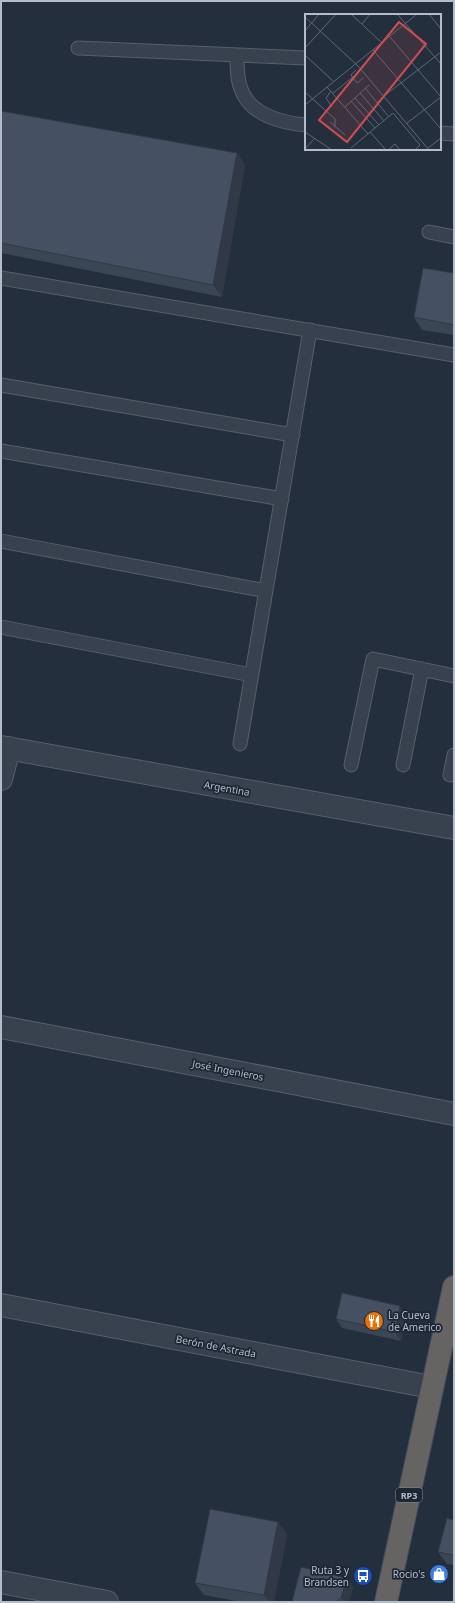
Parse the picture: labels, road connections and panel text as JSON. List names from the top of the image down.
{
  "streets": {
    "highway": ["RP3"],
    "street": ["Argentina", "José Ingenieros", "Berón de Astrada"]
  },
  "crossings": [
    ["Berón de Astrada", "RP3"]
  ],
  "places": {
    "restaurant": ["La Cueva de Americo"],
    "shop": ["Rocio's"],
    "bus stop": ["Ruta 3 y Brandsen"]
  }
}
